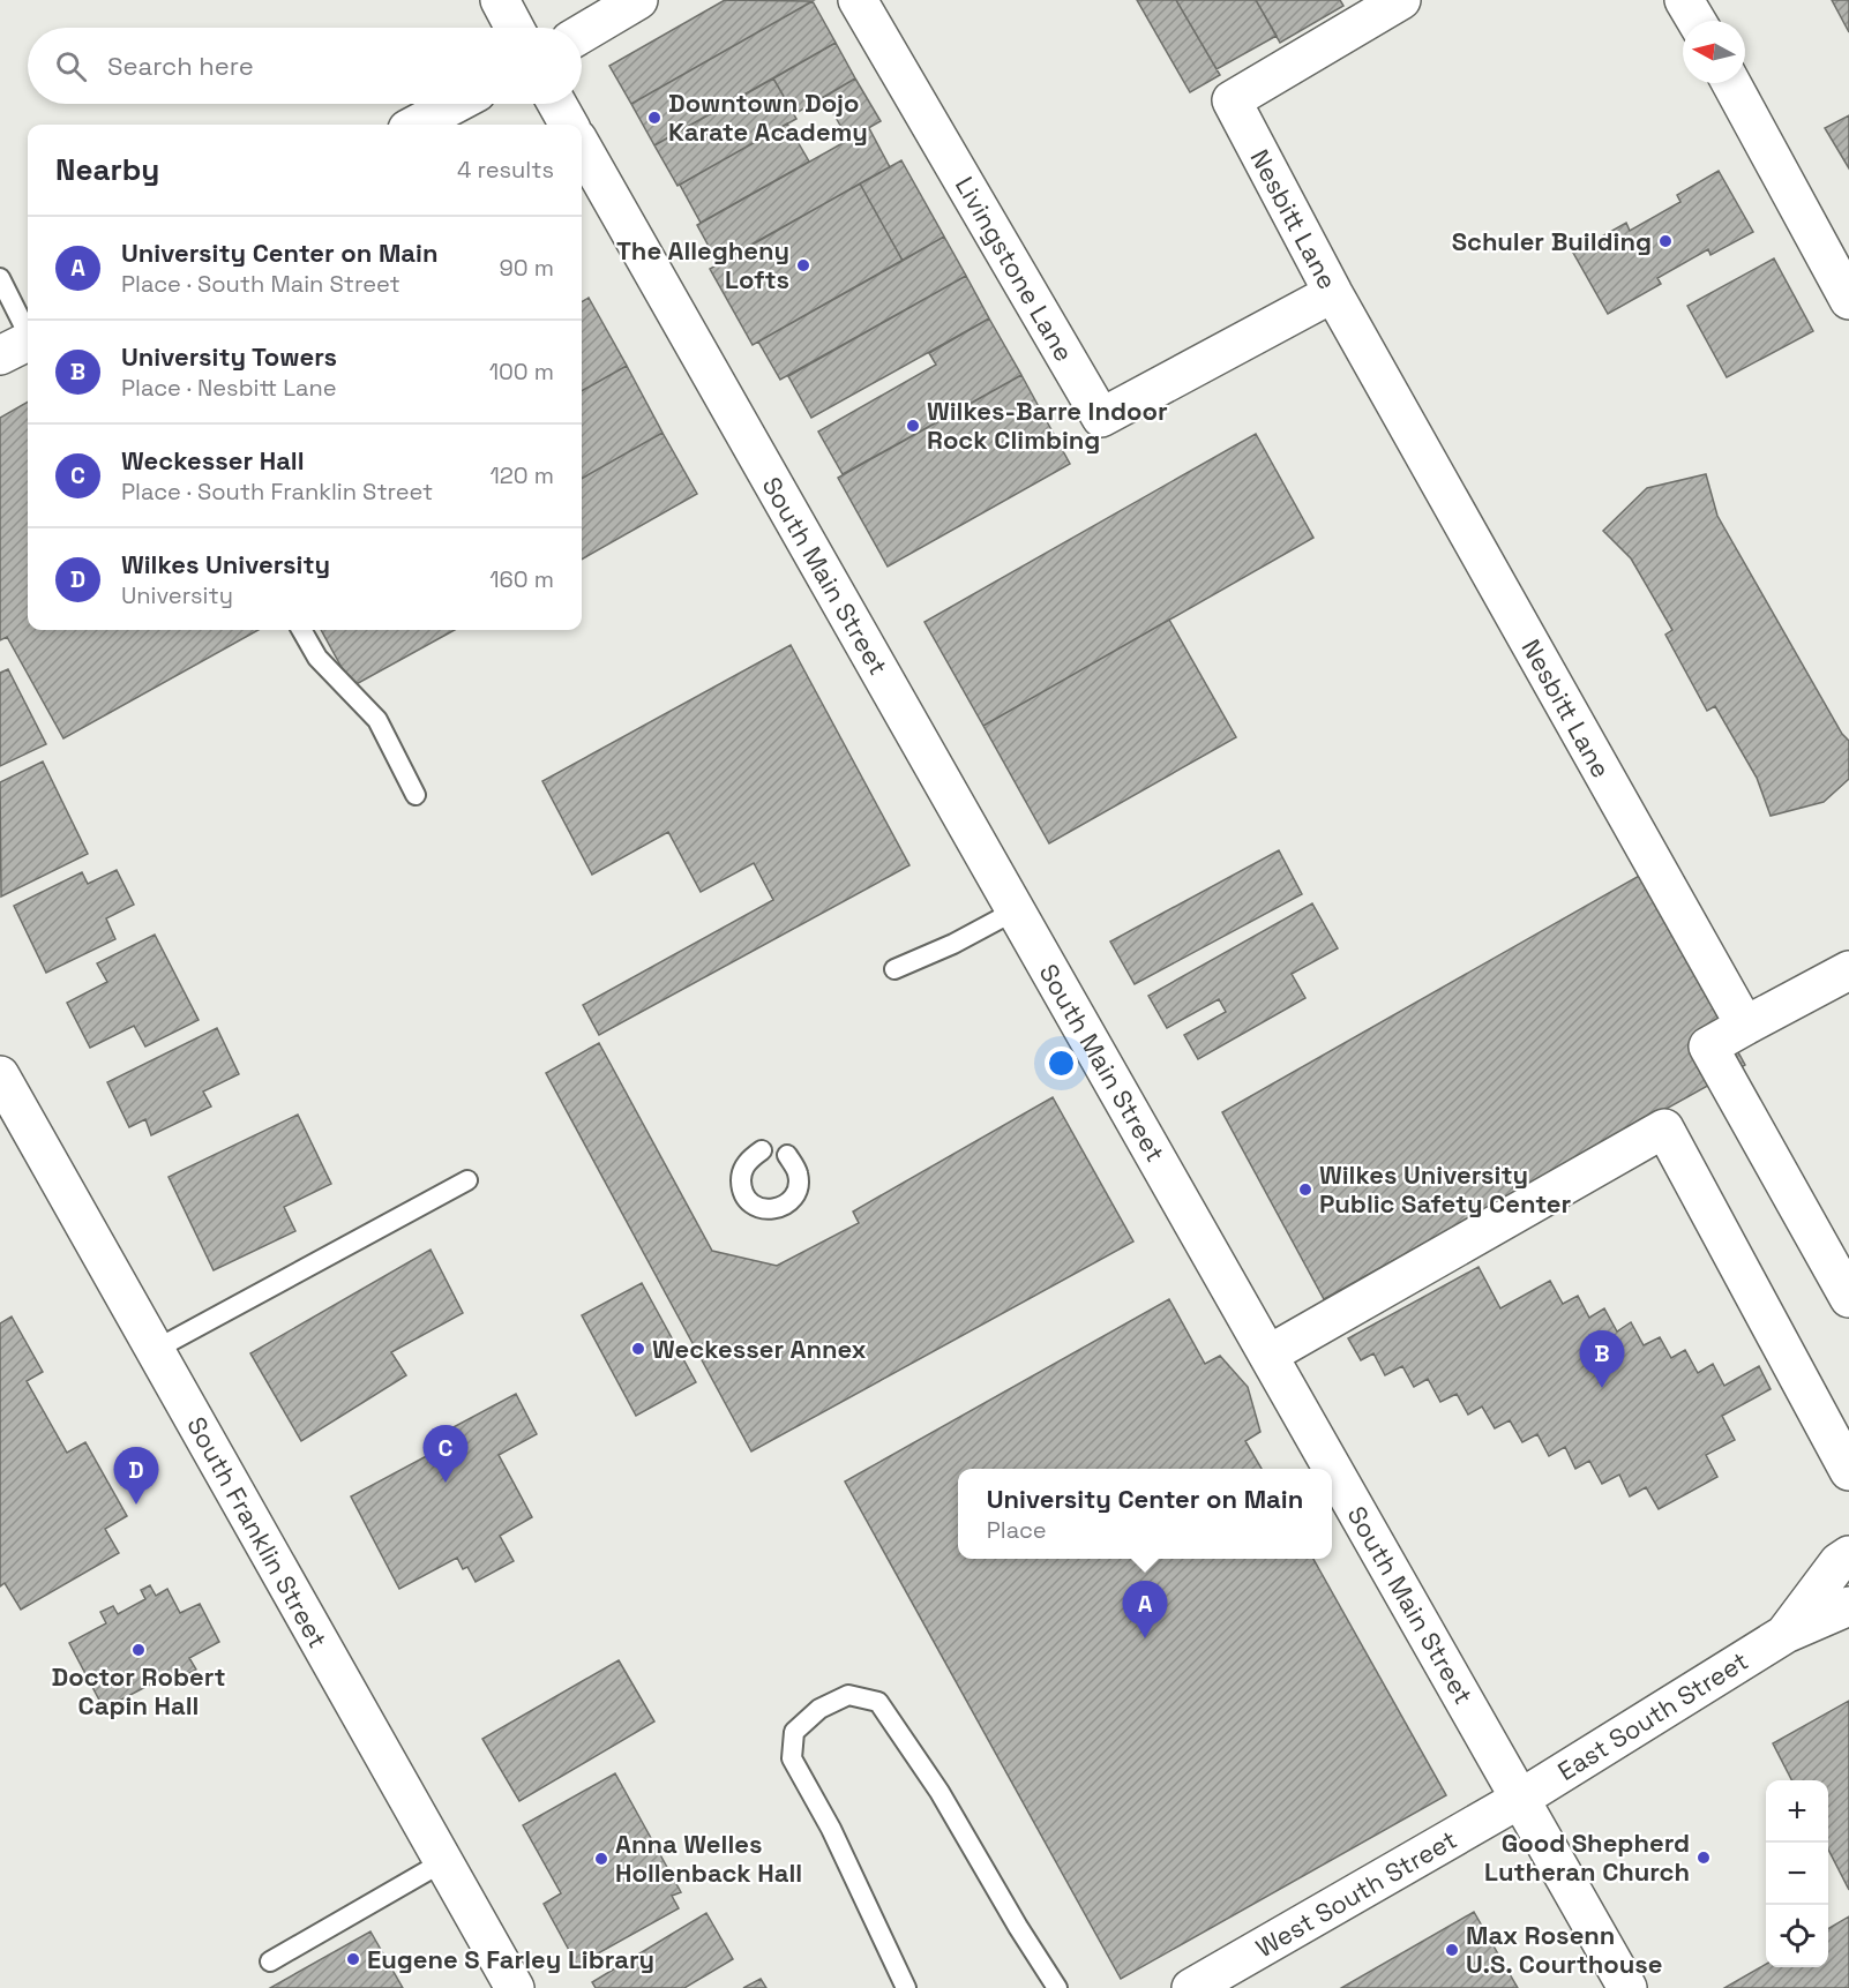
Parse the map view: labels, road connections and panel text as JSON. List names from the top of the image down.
{
  "streets": {
    "street": [
      "Nesbitt Lane",
      "Livingstone Lane",
      "South Main Street",
      "South Franklin Street",
      "East South Street",
      "West South Street"
    ]
  },
  "crossings": [
    ["Nesbitt Lane", "Livingstone Lane"],
    ["South Main Street", "East South Street"],
    ["South Main Street", "West South Street"],
    ["East South Street", "West South Street"]
  ],
  "places": [
    "Downtown Dojo Karate Academy",
    "Schuler Building",
    "The Allegheny Lofts",
    "Wilkes-Barre Indoor Rock Climbing",
    "Wilkes University Public Safety Center",
    "Weckesser Annex",
    "Doctor Robert Capin Hall",
    "Good Shepherd Lutheran Church",
    "Anna Welles Hollenback Hall",
    "Max Rosenn U.S. Courthouse",
    "Eugene S Farley Library"
  ],
  "north": "left",
  "page": {
    "search": "Search here",
    "heading": ["Nearby", "4 results"],
    "list": [
      {
        "mark": "A",
        "name": "University Center on Main",
        "note": "Place · South Main Street",
        "value": "90 m"
      },
      {
        "mark": "B",
        "name": "University Towers",
        "note": "Place · Nesbitt Lane",
        "value": "100 m"
      },
      {
        "mark": "C",
        "name": "Weckesser Hall",
        "note": "Place · South Franklin Street",
        "value": "120 m"
      },
      {
        "mark": "D",
        "name": "Wilkes University",
        "note": "University",
        "value": "160 m"
      }
    ],
    "pins": [
      "B",
      "C",
      "D",
      "A"
    ],
    "popup": ["University Center on Main", "Place"],
    "map_buttons": ["+", "−"]
  }
}
